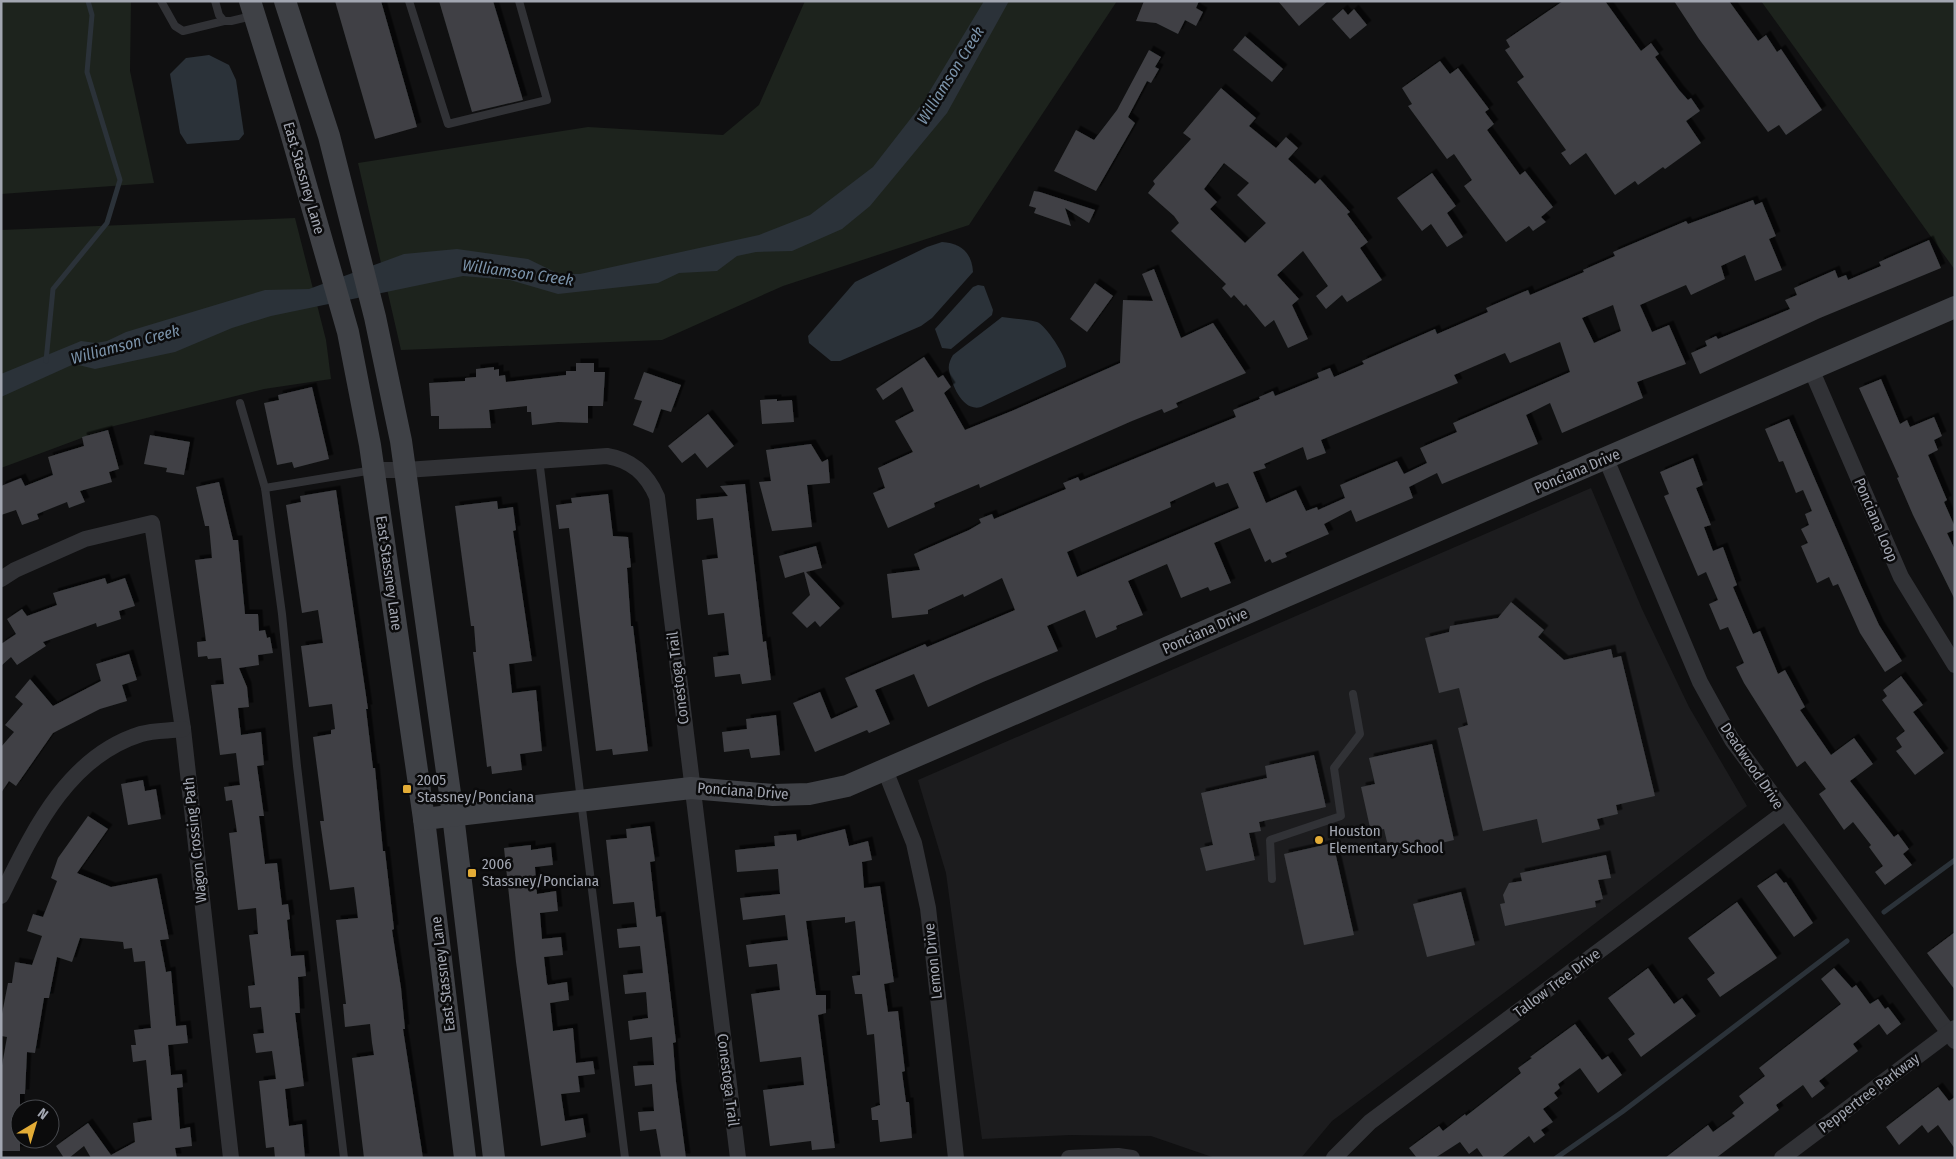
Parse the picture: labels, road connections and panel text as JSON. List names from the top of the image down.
{
  "streets": {
    "main road": ["East Stassney Lane", "Ponciana Drive"],
    "street": [
      "Ponciana Loop",
      "Conestoga Trail",
      "Deadwood Drive",
      "Wagon Crossing Path",
      "Lemon Drive",
      "Tallow Tree Drive",
      "Peppertree Parkway"
    ]
  },
  "crossings": [
    ["East Stassney Lane", "Ponciana Drive"],
    ["East Stassney Lane", "Conestoga Trail"],
    ["Ponciana Drive", "Ponciana Loop"],
    ["Ponciana Drive", "Conestoga Trail"],
    ["Ponciana Drive", "Deadwood Drive"],
    ["Ponciana Drive", "Lemon Drive"],
    ["Deadwood Drive", "Tallow Tree Drive"],
    ["Deadwood Drive", "Peppertree Parkway"]
  ],
  "water": ["Williamson Creek"],
  "places": {
    "transit": ["2005 Stassney/Ponciana", "2006 Stassney/Ponciana"],
    "other": ["Houston Elementary School"]
  },
  "north": "top right"
}
